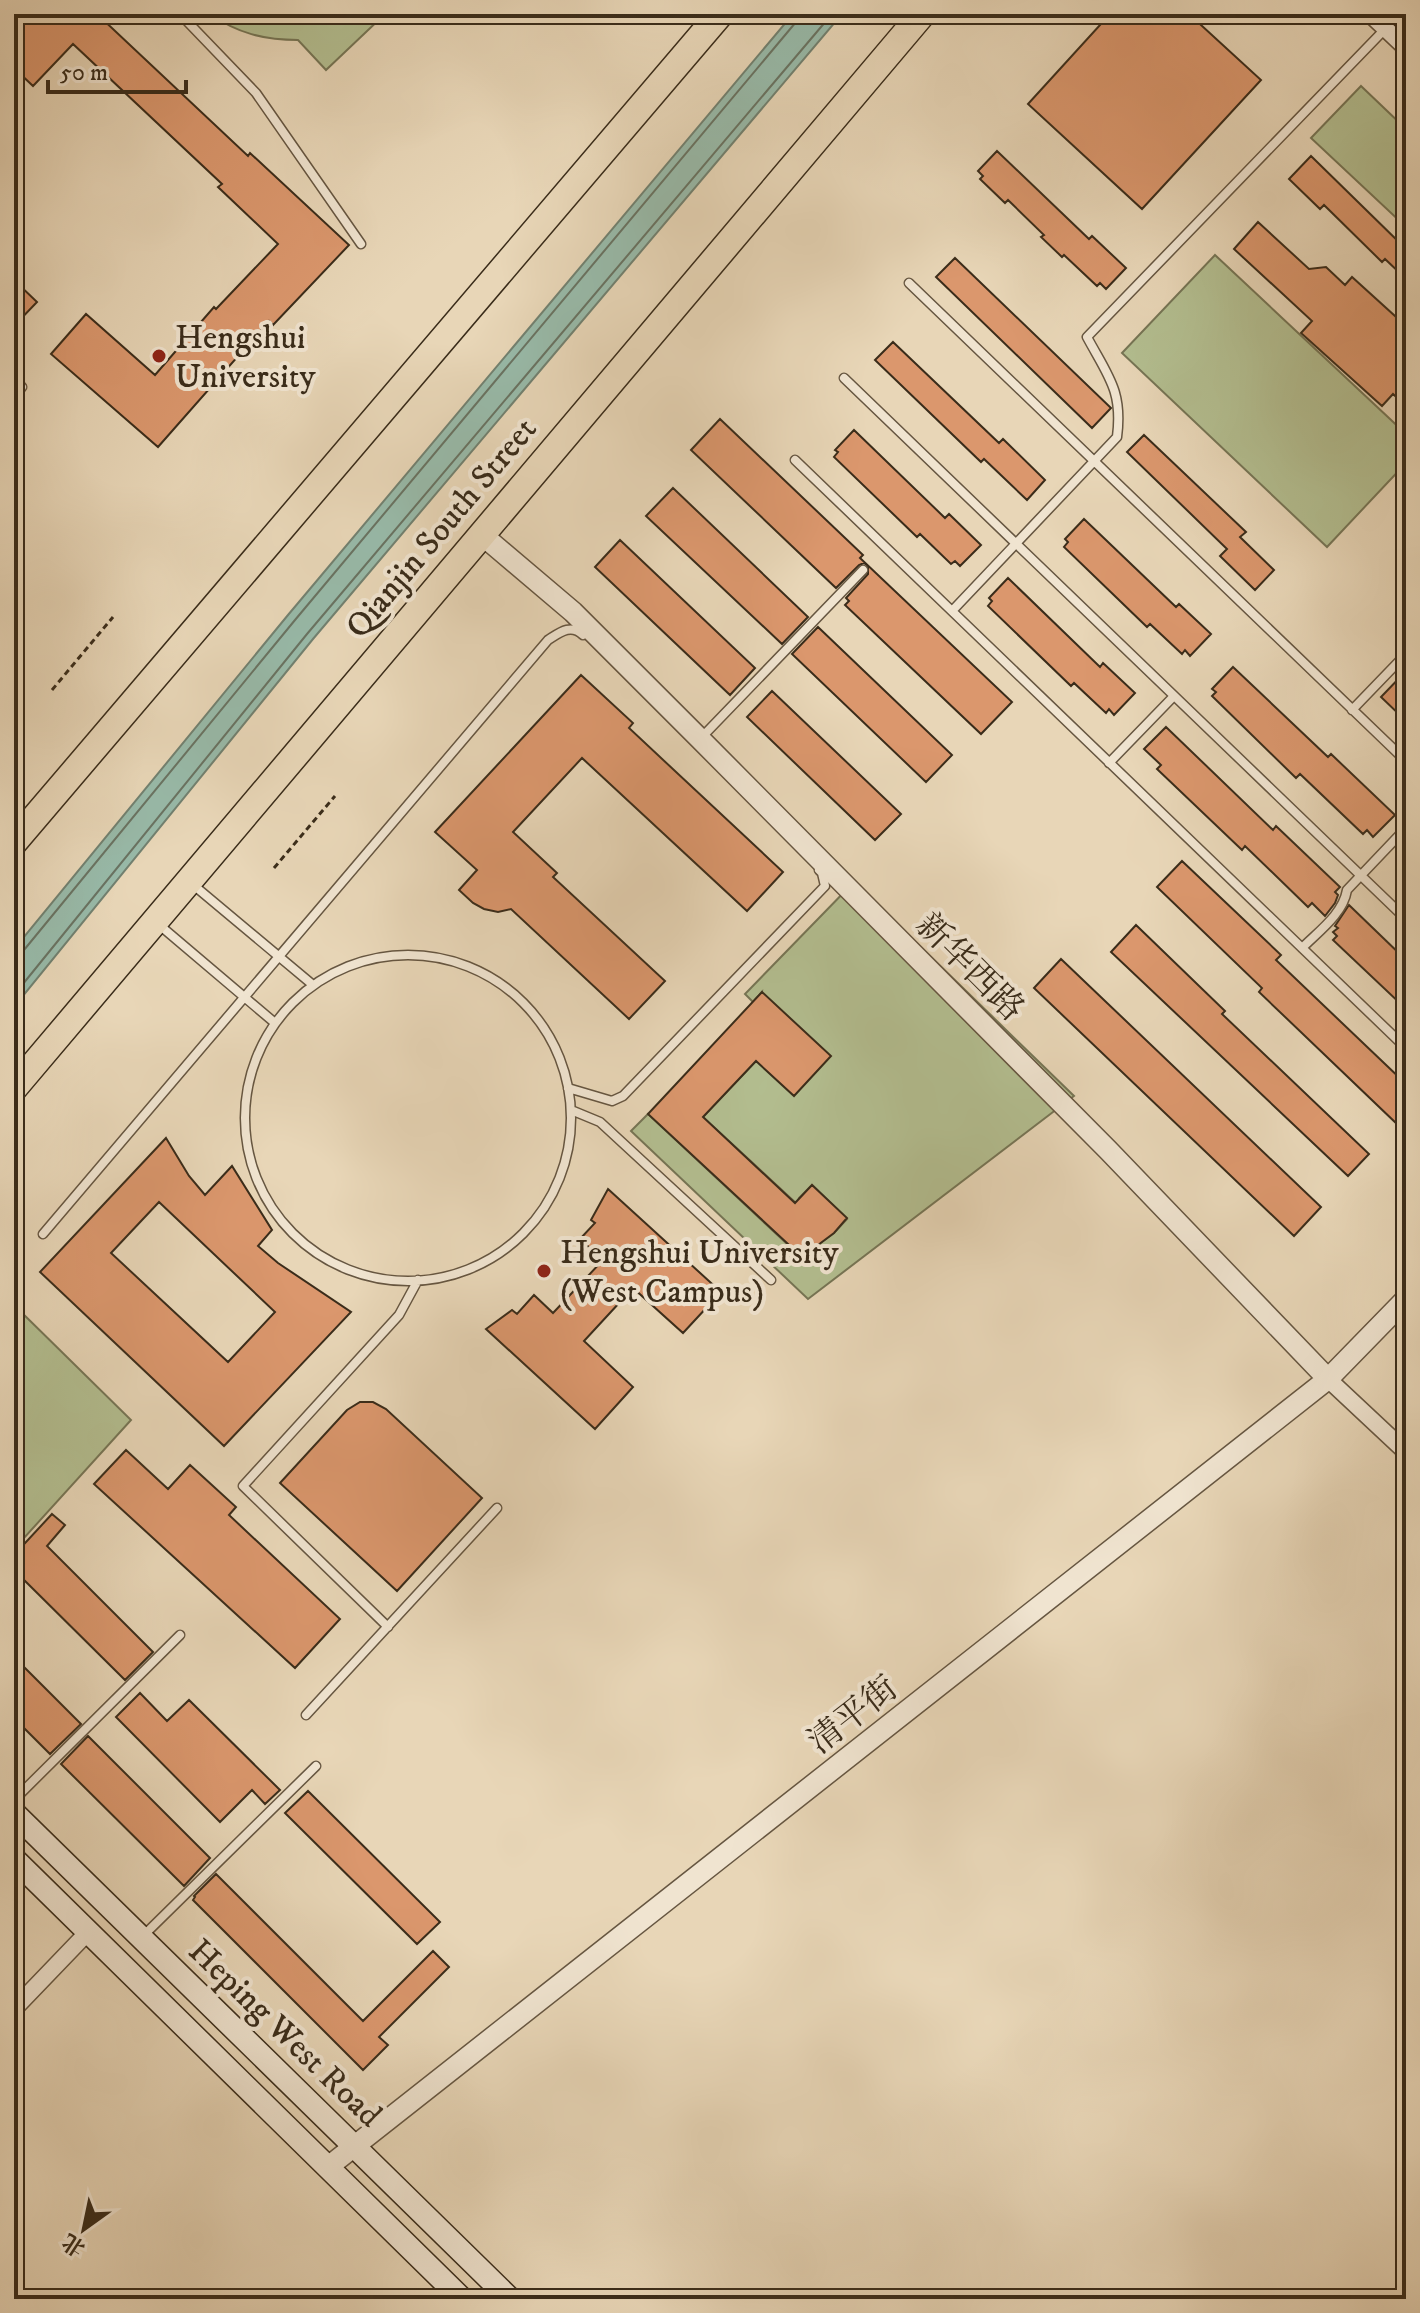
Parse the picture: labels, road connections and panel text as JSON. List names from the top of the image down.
{
  "streets": {
    "main road": ["Qianjin South Street", "Heping West Road"],
    "street": ["新华西路", "清平街"]
  },
  "crossings": [
    ["Qianjin South Street", "新华西路"],
    ["新华西路", "清平街"],
    ["清平街", "Heping West Road"]
  ],
  "places": ["Hengshui University", "Hengshui University (West Campus)"],
  "scale_bar": "50 m",
  "north": "bottom left"
}
